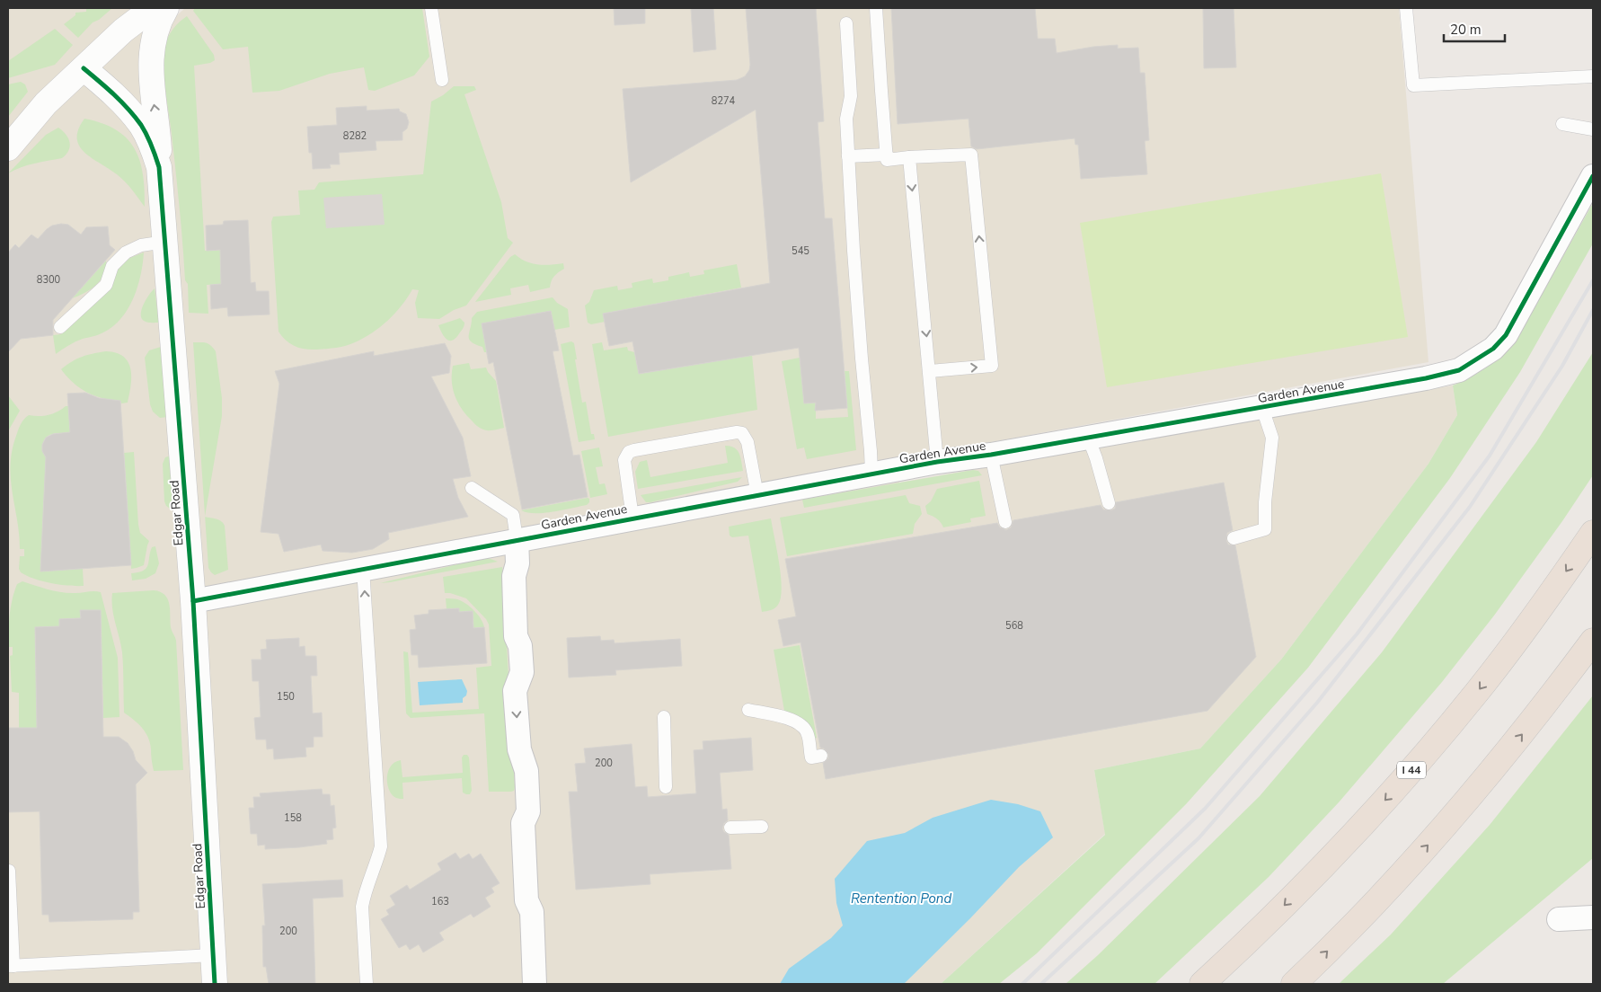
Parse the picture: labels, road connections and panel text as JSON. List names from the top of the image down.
{
  "streets": {
    "highway": ["I 44"],
    "street": ["Garden Avenue", "Edgar Road"]
  },
  "crossings": [
    ["Garden Avenue", "Edgar Road"]
  ],
  "water": ["Rentention Pond"],
  "house_numbers": [
    "8274",
    "8282",
    "545",
    "8300",
    "568",
    "150",
    "200",
    "158",
    "163",
    "200"
  ],
  "scale_bar": "20 m"
}
